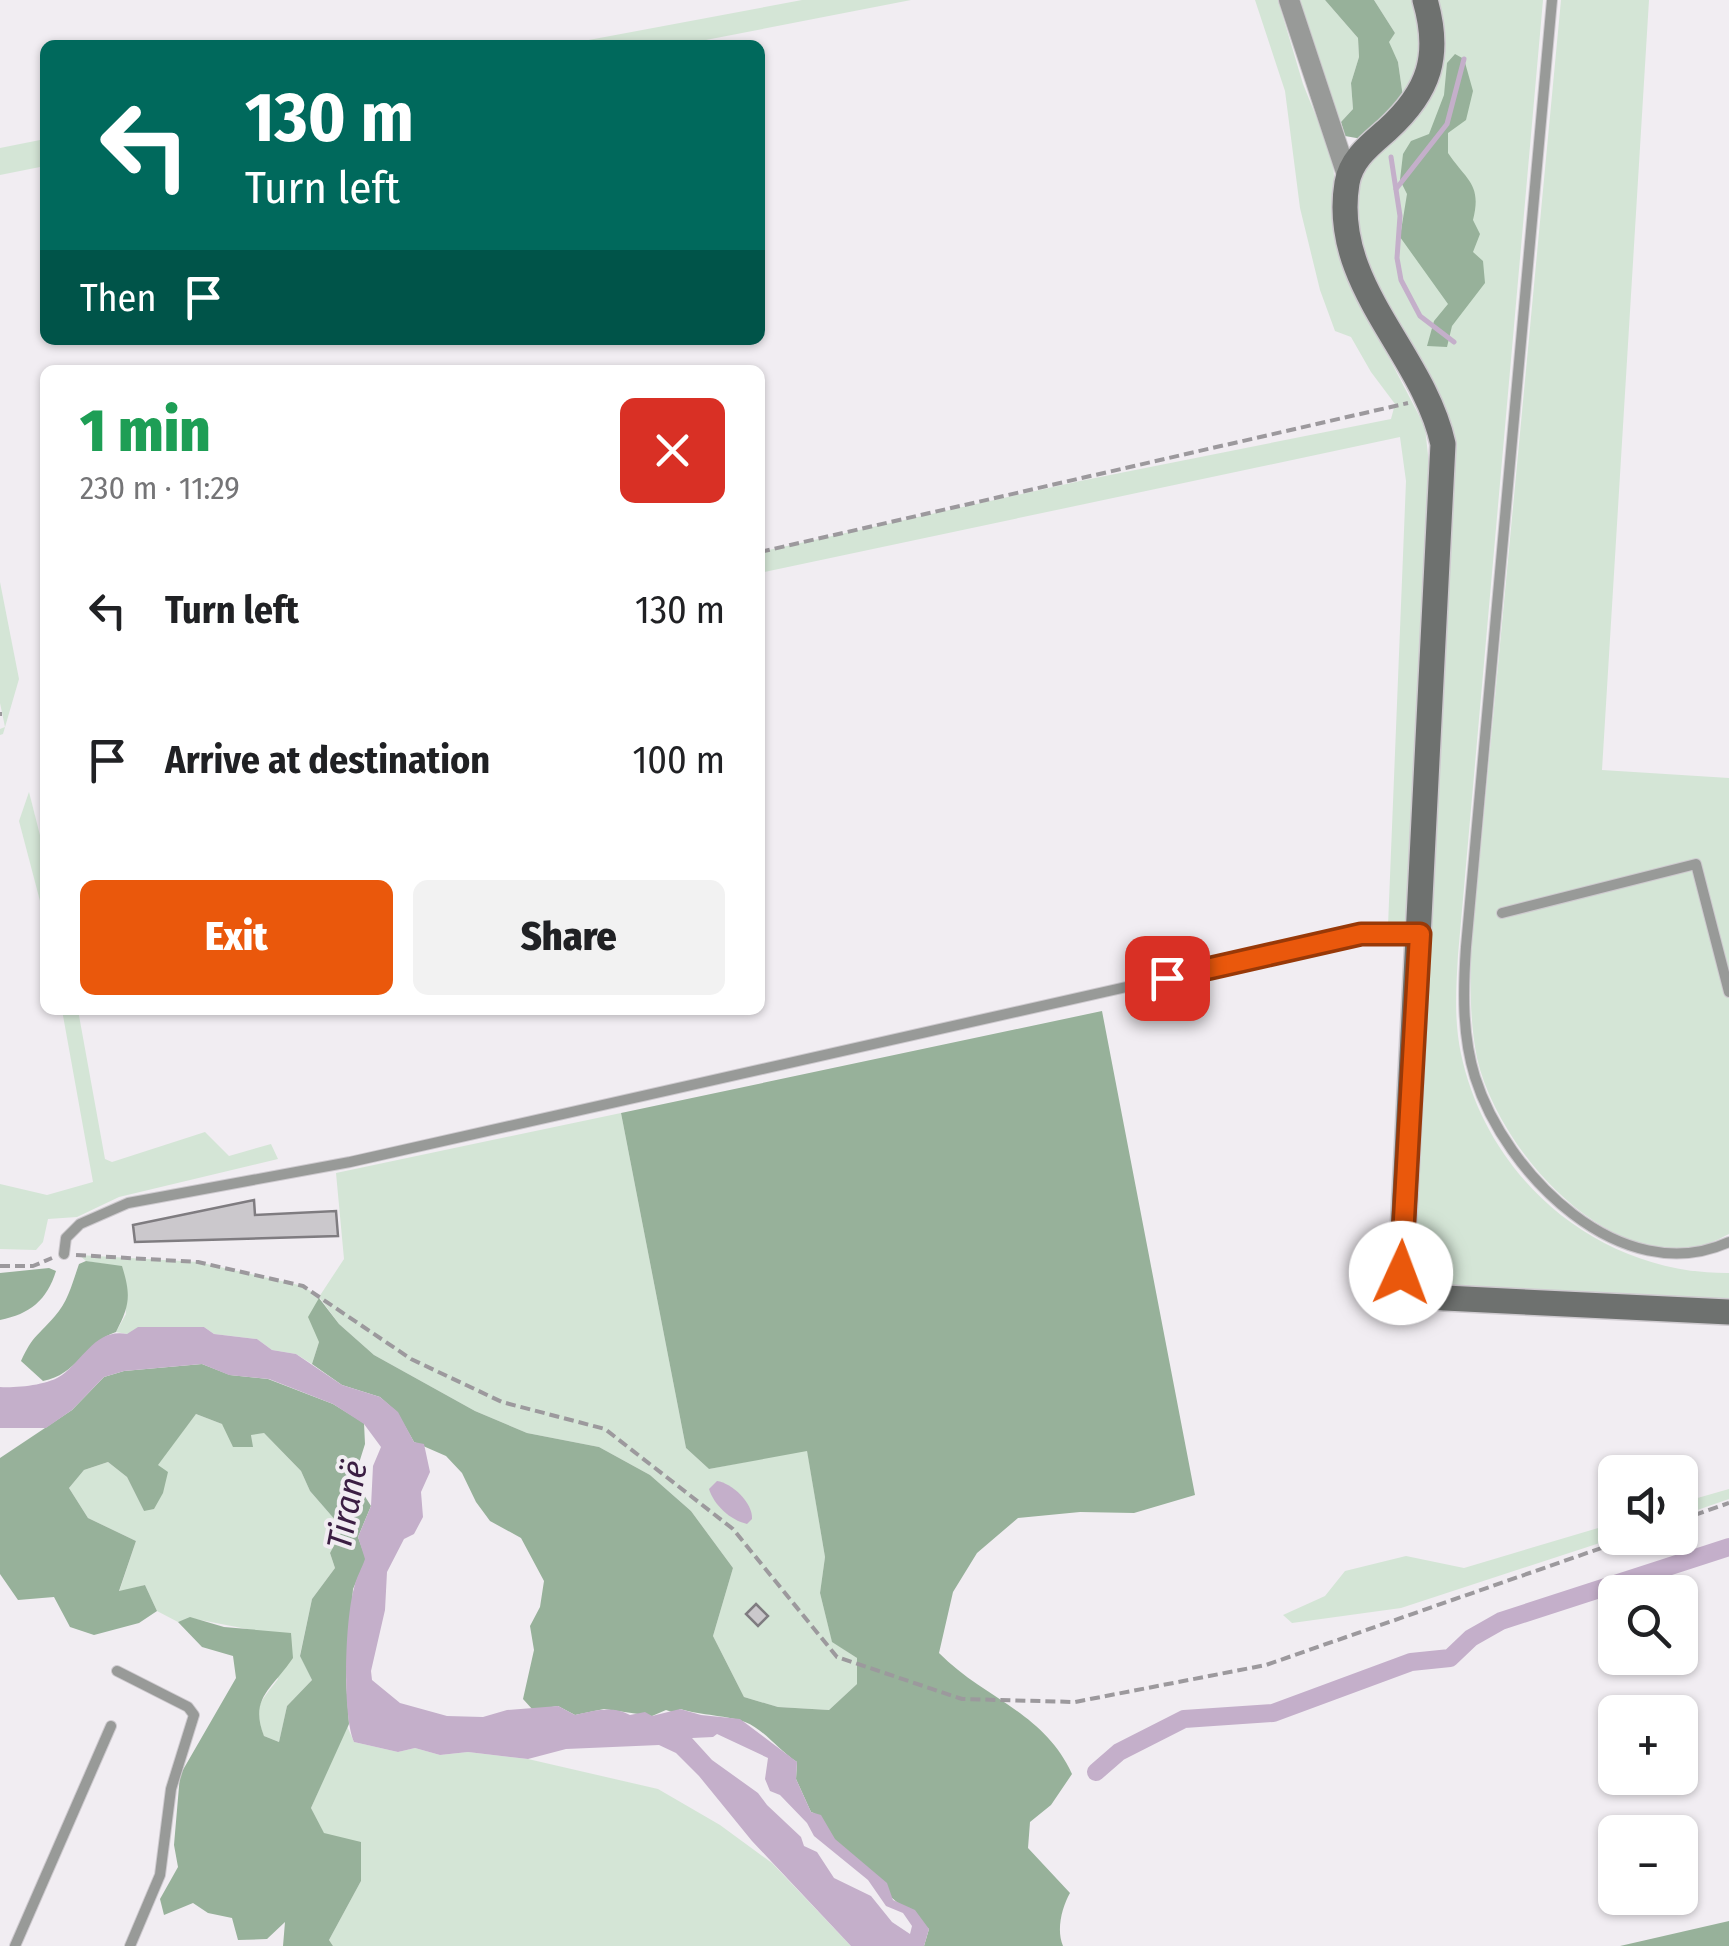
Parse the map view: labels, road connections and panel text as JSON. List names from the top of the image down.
{
  "water": ["Tiranë"],
  "page": {
    "turn": ["130 m", "Turn left"],
    "then": "Then",
    "heading": ["1 min", "230 m · 11:29"],
    "list": [
      {
        "name": "Turn left",
        "value": "130 m"
      },
      {
        "name": "Arrive at destination",
        "value": "100 m"
      }
    ],
    "buttons": ["Exit", "Share"],
    "map_buttons": ["+", "−"]
  }
}
